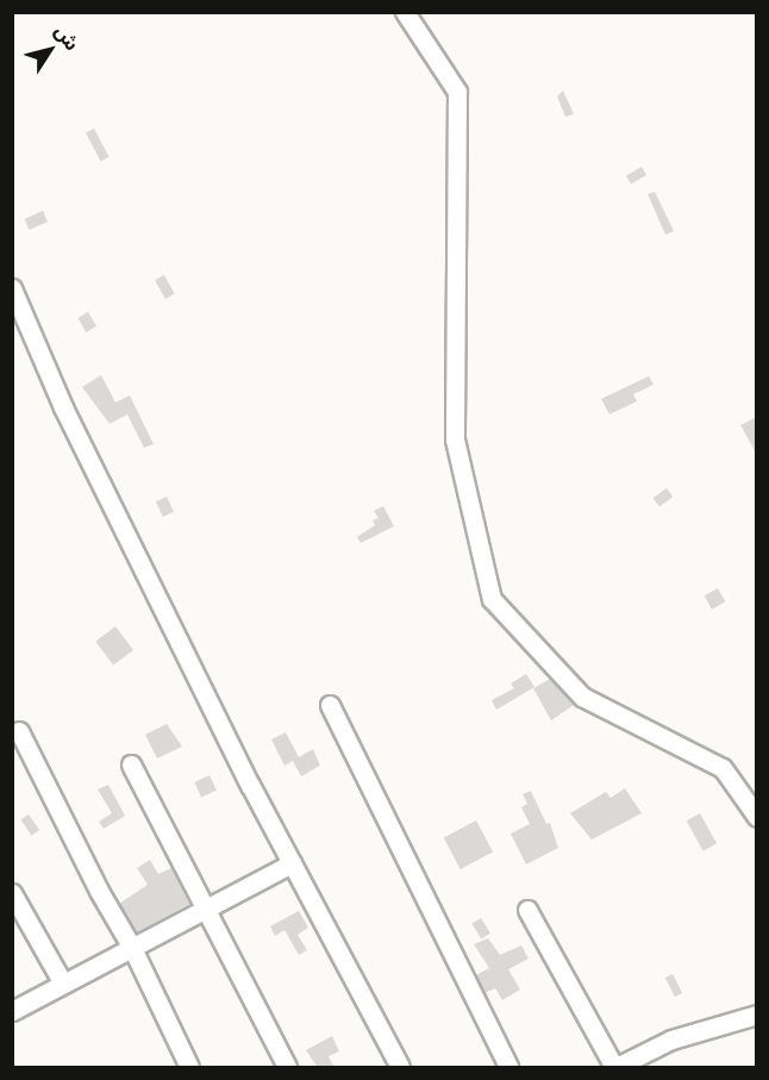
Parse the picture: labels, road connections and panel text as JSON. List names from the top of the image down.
{
  "north": "top right"
}
